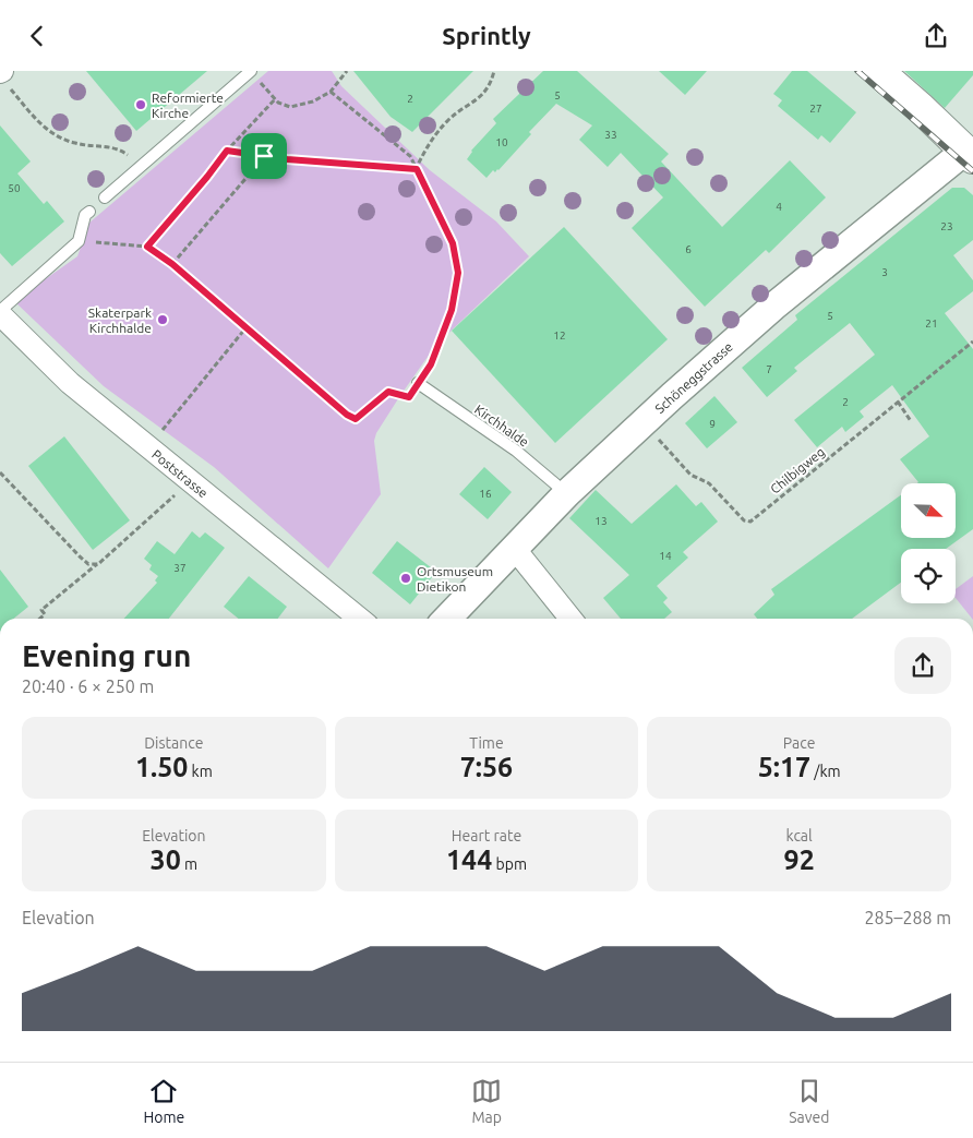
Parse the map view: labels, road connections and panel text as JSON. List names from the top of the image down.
{
  "streets": {
    "street": ["Schöneggstrasse", "Poststrasse"],
    "lane": ["Kirchhalde"],
    "path": ["Chilbigweg"]
  },
  "crossings": [
    ["Schöneggstrasse", "Kirchhalde"],
    ["Schöneggstrasse", "Chilbigweg"]
  ],
  "places": ["Reformierte Kirche", "Skaterpark Kirchhalde", "Ortsmuseum Dietikon"],
  "house_numbers": [
    "5",
    "2",
    "27",
    "33",
    "10",
    "50",
    "4",
    "23",
    "6",
    "3",
    "5",
    "21",
    "12",
    "7",
    "2",
    "9",
    "16",
    "13",
    "14",
    "37"
  ],
  "north": "bottom right",
  "page": {
    "header": "Sprintly",
    "heading": ["Evening run", "20:40 · 6 × 250 m"],
    "stats": [
      ["Distance", "1.50 km"],
      ["Time", "7:56"],
      ["Pace", "5:17 /km"],
      ["Elevation", "30 m"],
      ["Heart rate", "144 bpm"],
      ["kcal", "92"]
    ],
    "chart": ["Elevation", "285–288 m"],
    "tabs": ["Home", "Map", "Saved"]
  }
}
